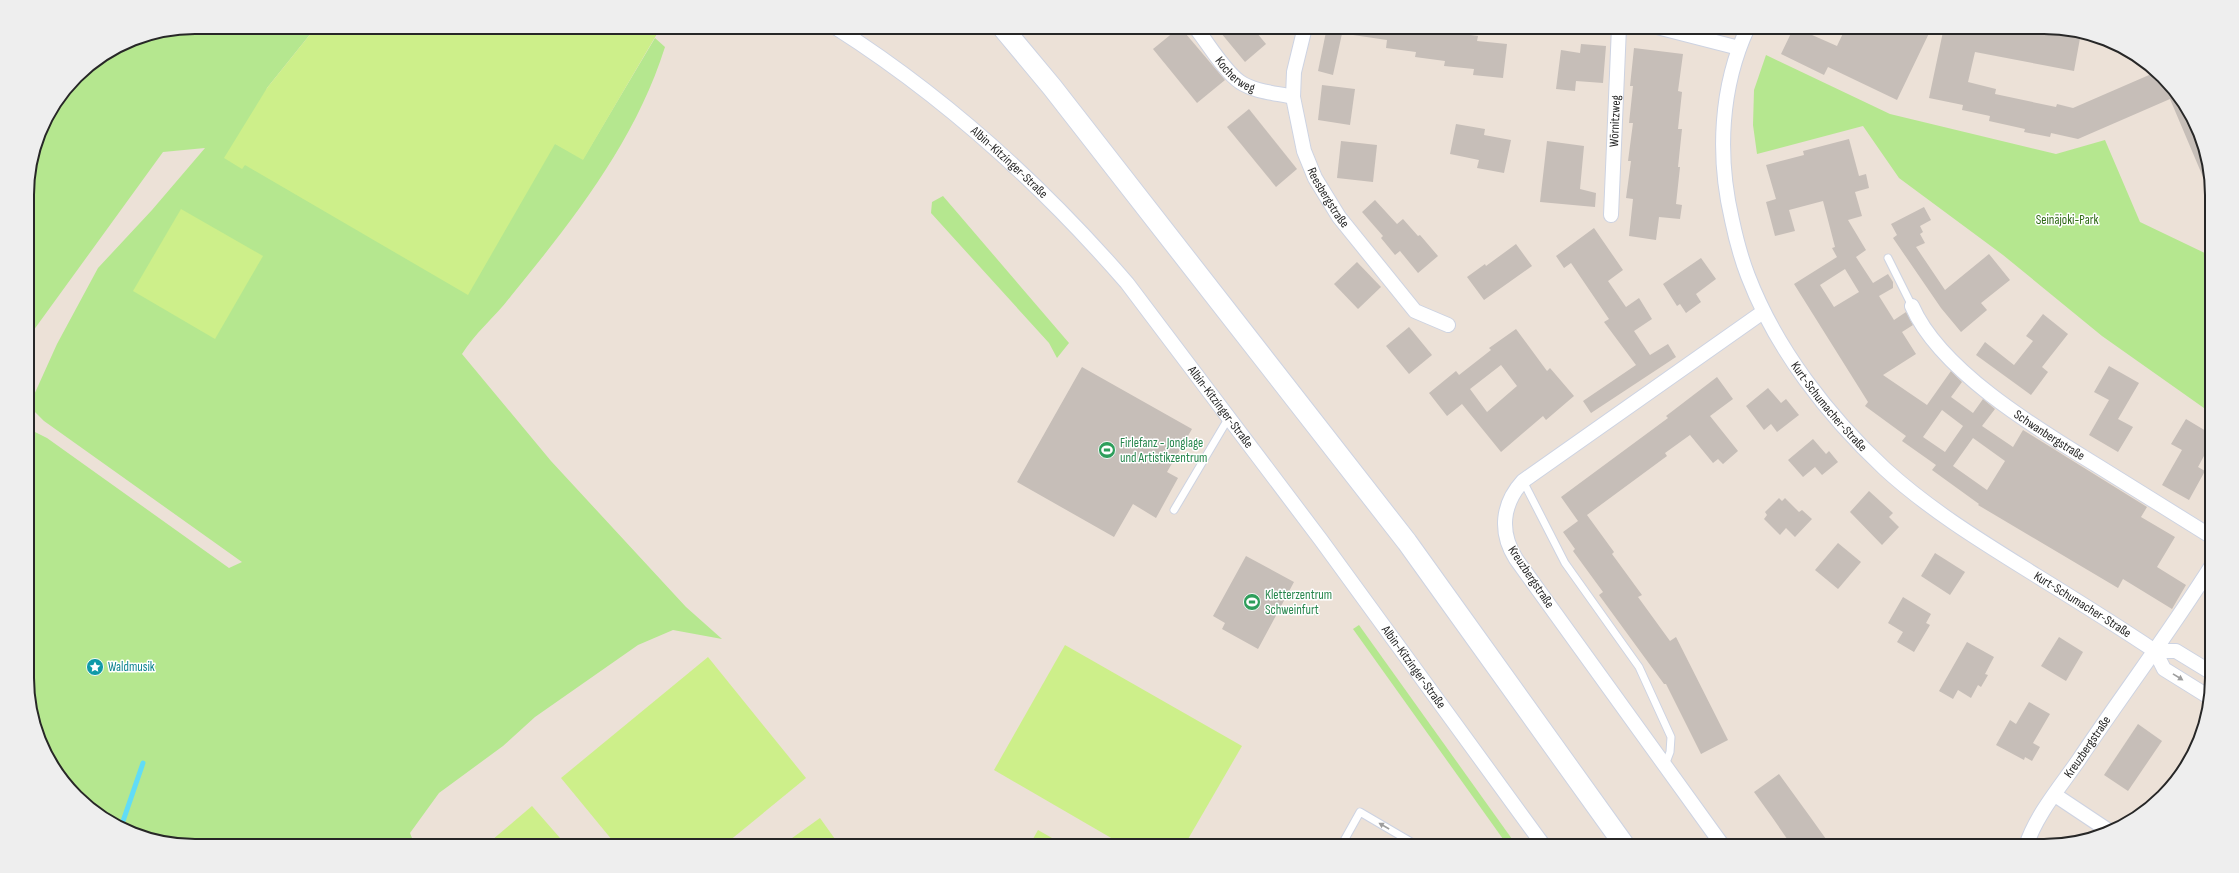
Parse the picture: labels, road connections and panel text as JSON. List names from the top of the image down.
{
  "streets": {
    "street": [
      "Kocherweg",
      "Wörnitzweg",
      "Albin-Kitzinger-Straße",
      "Reesbergstraße",
      "Kurt-Schumacher-Straße",
      "Schwanbergstraße",
      "Kreuzbergstraße"
    ]
  },
  "crossings": [
    ["Kocherweg", "Reesbergstraße"],
    ["Kurt-Schumacher-Straße", "Kreuzbergstraße"]
  ],
  "parks": ["Seinäjoki-Park"],
  "places": {
    "sports": ["Firlefanz - Jonglage und Artistikzentrum", "Kletterzentrum Schweinfurt"],
    "place": ["Waldmusik"]
  }
}
